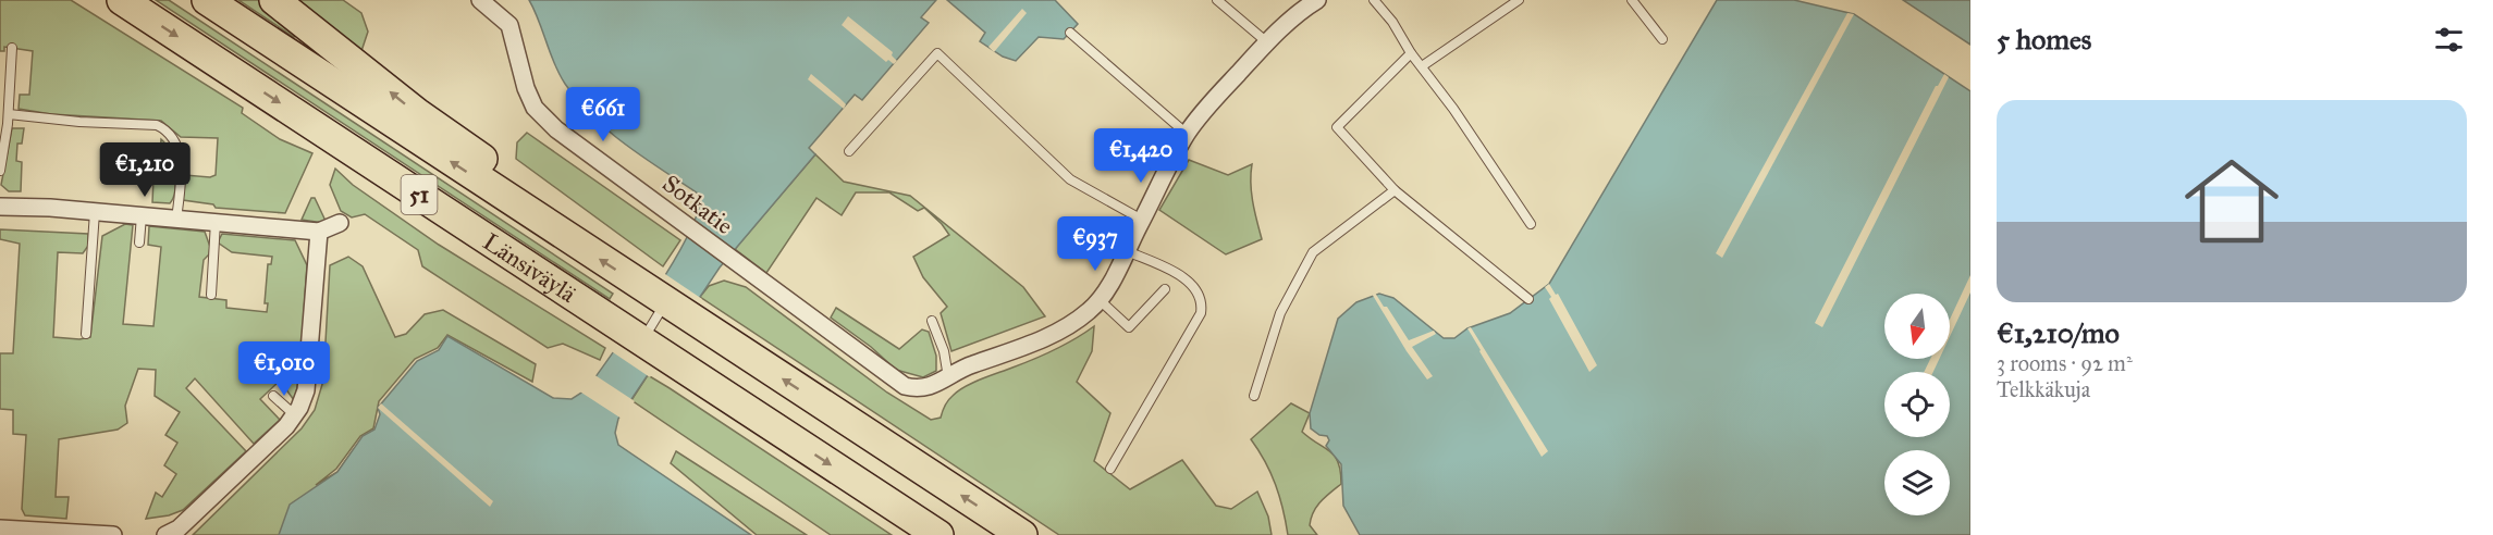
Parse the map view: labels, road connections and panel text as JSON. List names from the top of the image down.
{
  "streets": {
    "highway": ["51", "Länsiväylä"],
    "street": ["Sotkatie"]
  },
  "north": "bottom",
  "page": {
    "heading": "5 homes",
    "list": [
      {
        "name": "€1,210/mo",
        "note": "3 rooms · 92 m² · Telkkäkuja"
      }
    ],
    "price": [
      "€661",
      "€1,420",
      "€1,210",
      "€937",
      "€1,010"
    ]
  }
}
